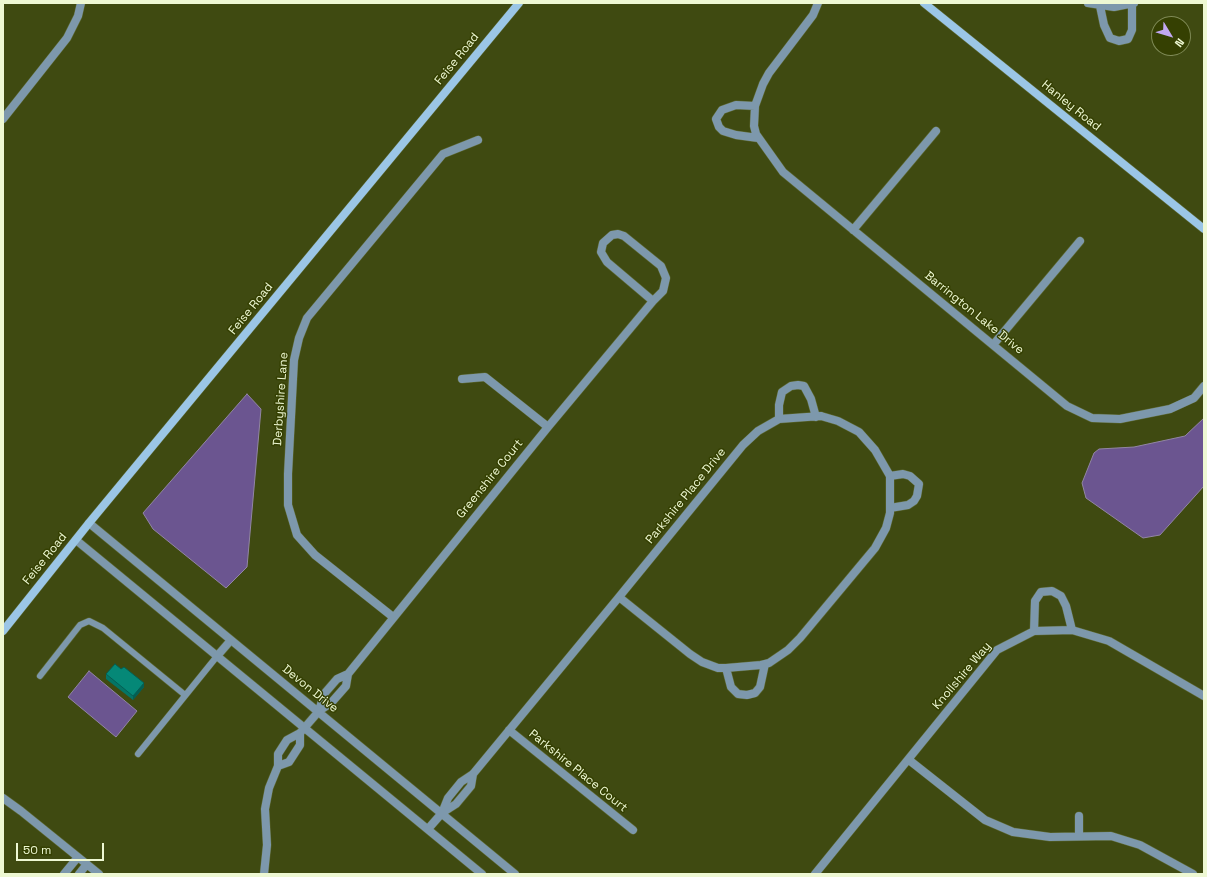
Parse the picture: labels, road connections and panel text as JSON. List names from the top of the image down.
{
  "streets": {
    "street": [
      "Feise Road",
      "Hanley Road",
      "Barrington Lake Drive",
      "Derbyshire Lane",
      "Greenshire Court",
      "Parkshire Place Drive",
      "Knollshire Way",
      "Devon Drive",
      "Parkshire Place Court"
    ]
  },
  "crossings": [
    ["Feise Road", "Devon Drive"],
    ["Derbyshire Lane", "Greenshire Court"],
    ["Greenshire Court", "Devon Drive"],
    ["Parkshire Place Drive", "Devon Drive"],
    ["Parkshire Place Drive", "Parkshire Place Court"]
  ],
  "scale_bar": "50 m",
  "north": "bottom right"
}
